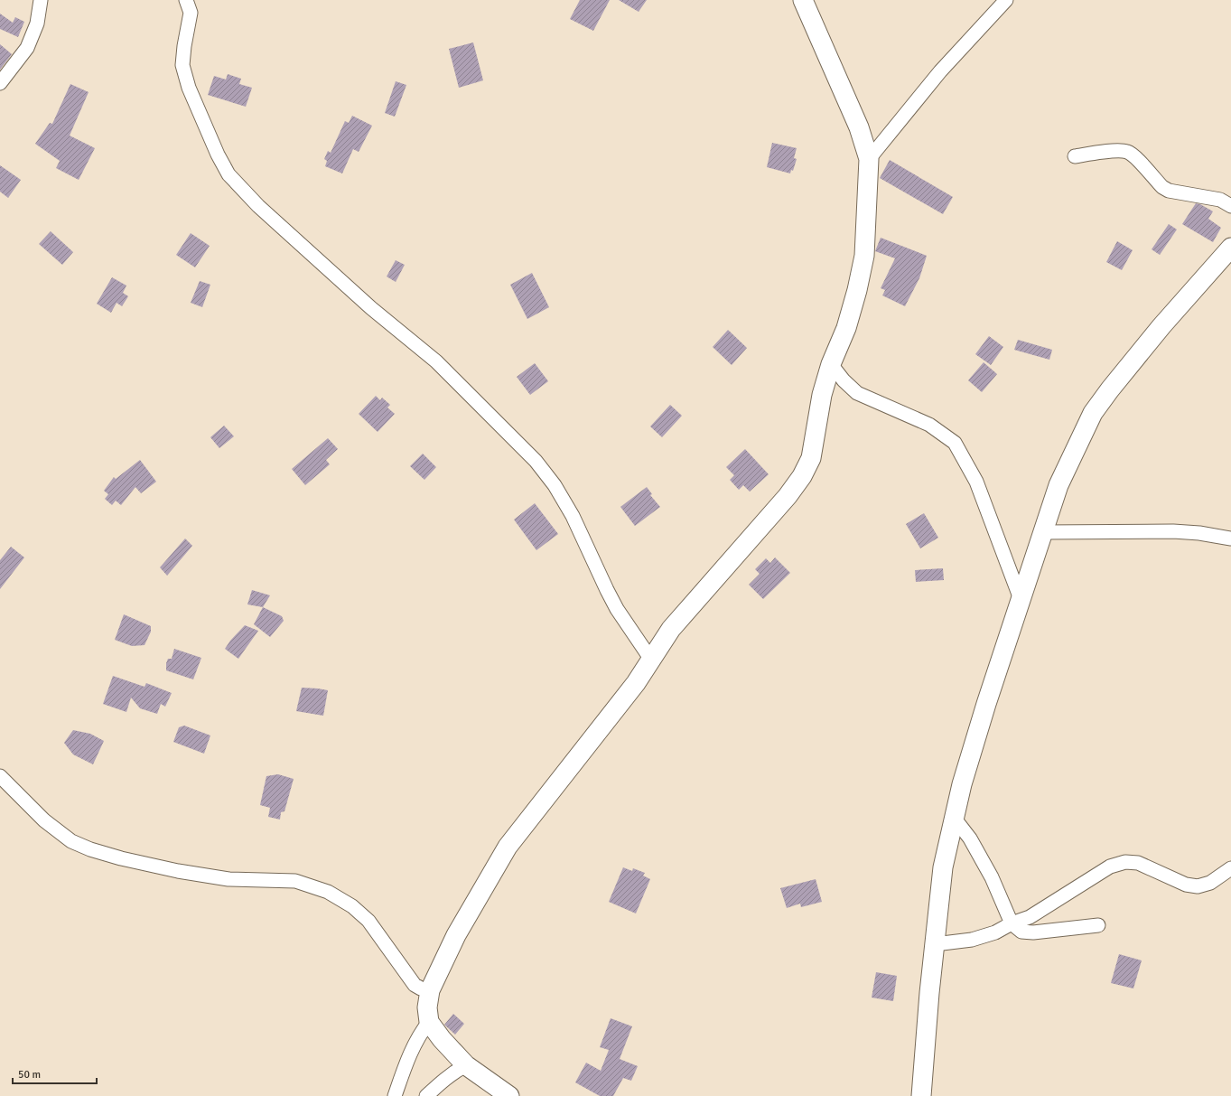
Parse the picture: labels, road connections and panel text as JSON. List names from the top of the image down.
{
  "scale_bar": "50 m"
}
